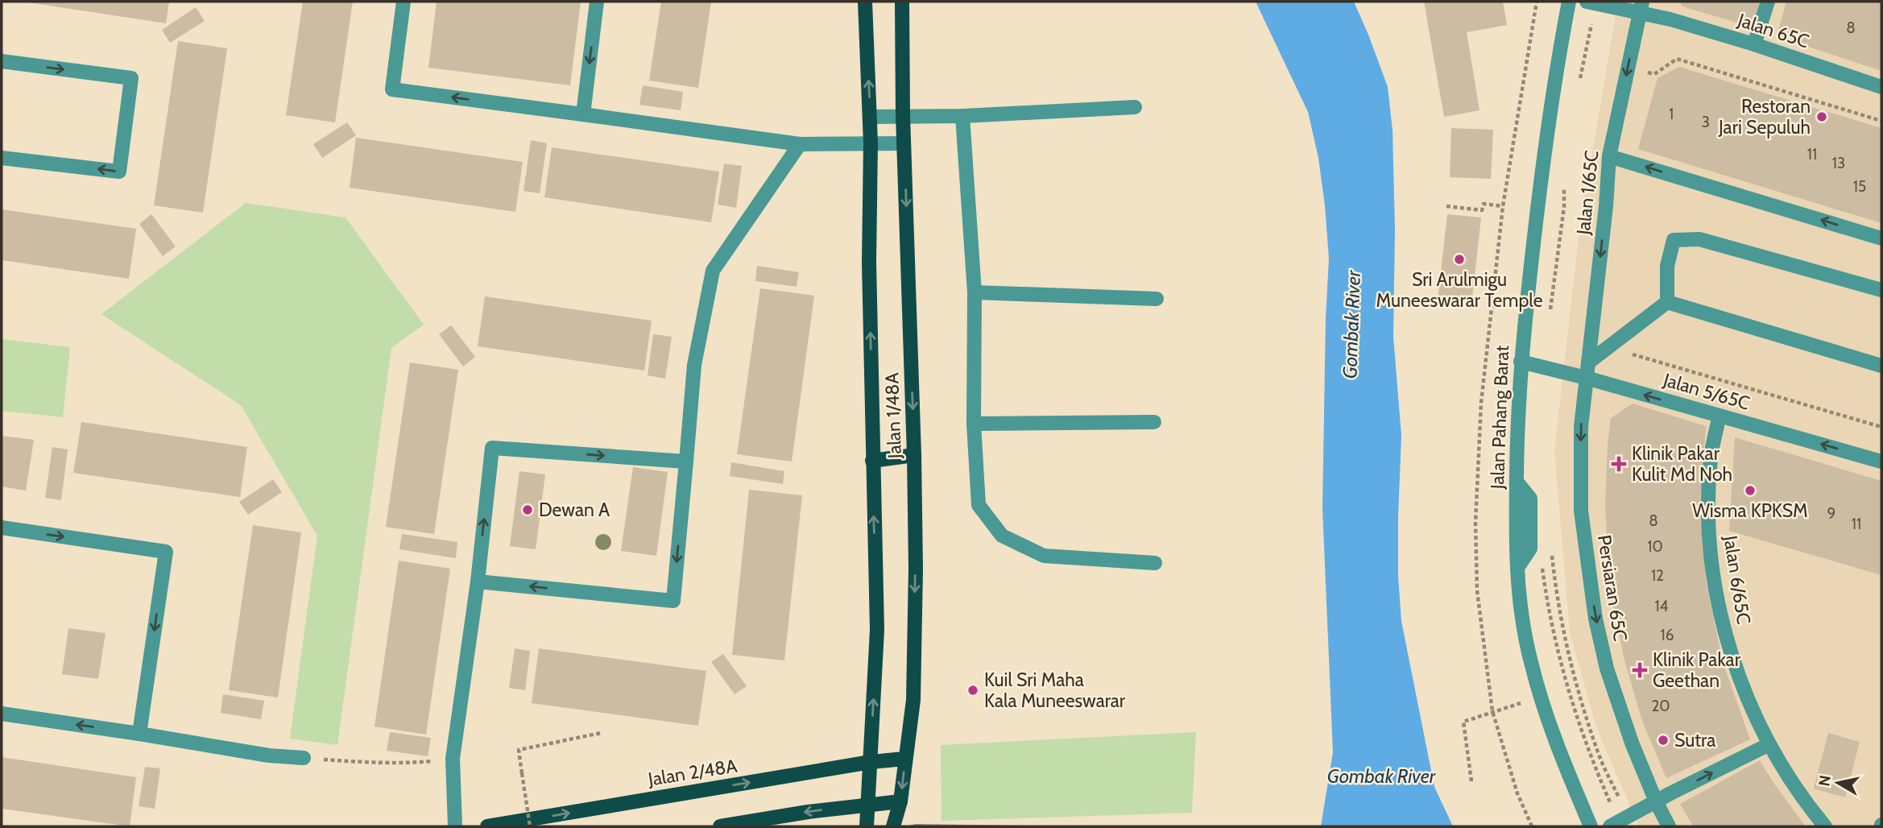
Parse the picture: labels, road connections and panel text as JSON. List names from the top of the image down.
{
  "streets": {
    "main road": ["Jalan 1/48A", "Jalan 2/48A"],
    "street": [
      "Jalan 65C",
      "Jalan 1/65C",
      "Jalan 5/65C",
      "Jalan Pahang Barat",
      "Jalan 6/65C",
      "Persiaran 65C"
    ]
  },
  "crossings": [
    ["Jalan 65C", "Jalan 1/65C"],
    ["Jalan 1/65C", "Jalan 5/65C"],
    ["Jalan 1/65C", "Persiaran 65C"],
    ["Jalan 5/65C", "Jalan Pahang Barat"],
    ["Jalan 5/65C", "Jalan 6/65C"],
    ["Jalan 5/65C", "Persiaran 65C"],
    ["Jalan 1/48A", "Jalan 2/48A"]
  ],
  "one_way": ["Jalan 1/65C", "Persiaran 65C"],
  "water": ["Gombak River"],
  "places": {
    "other": [
      "Restoran Jari Sepuluh",
      "Sri Arulmigu Muneeswarar Temple",
      "Wisma KPKSM",
      "Dewan A",
      "Kuil Sri Maha Kala Muneeswarar",
      "Sutra"
    ],
    "health": ["Klinik Pakar Kulit Md Noh", "Klinik Pakar Geethan"]
  },
  "house_numbers": [
    "8",
    "1",
    "3",
    "11",
    "13",
    "15",
    "9",
    "8",
    "11",
    "10",
    "12",
    "14",
    "16",
    "20"
  ],
  "north": "left"
}
